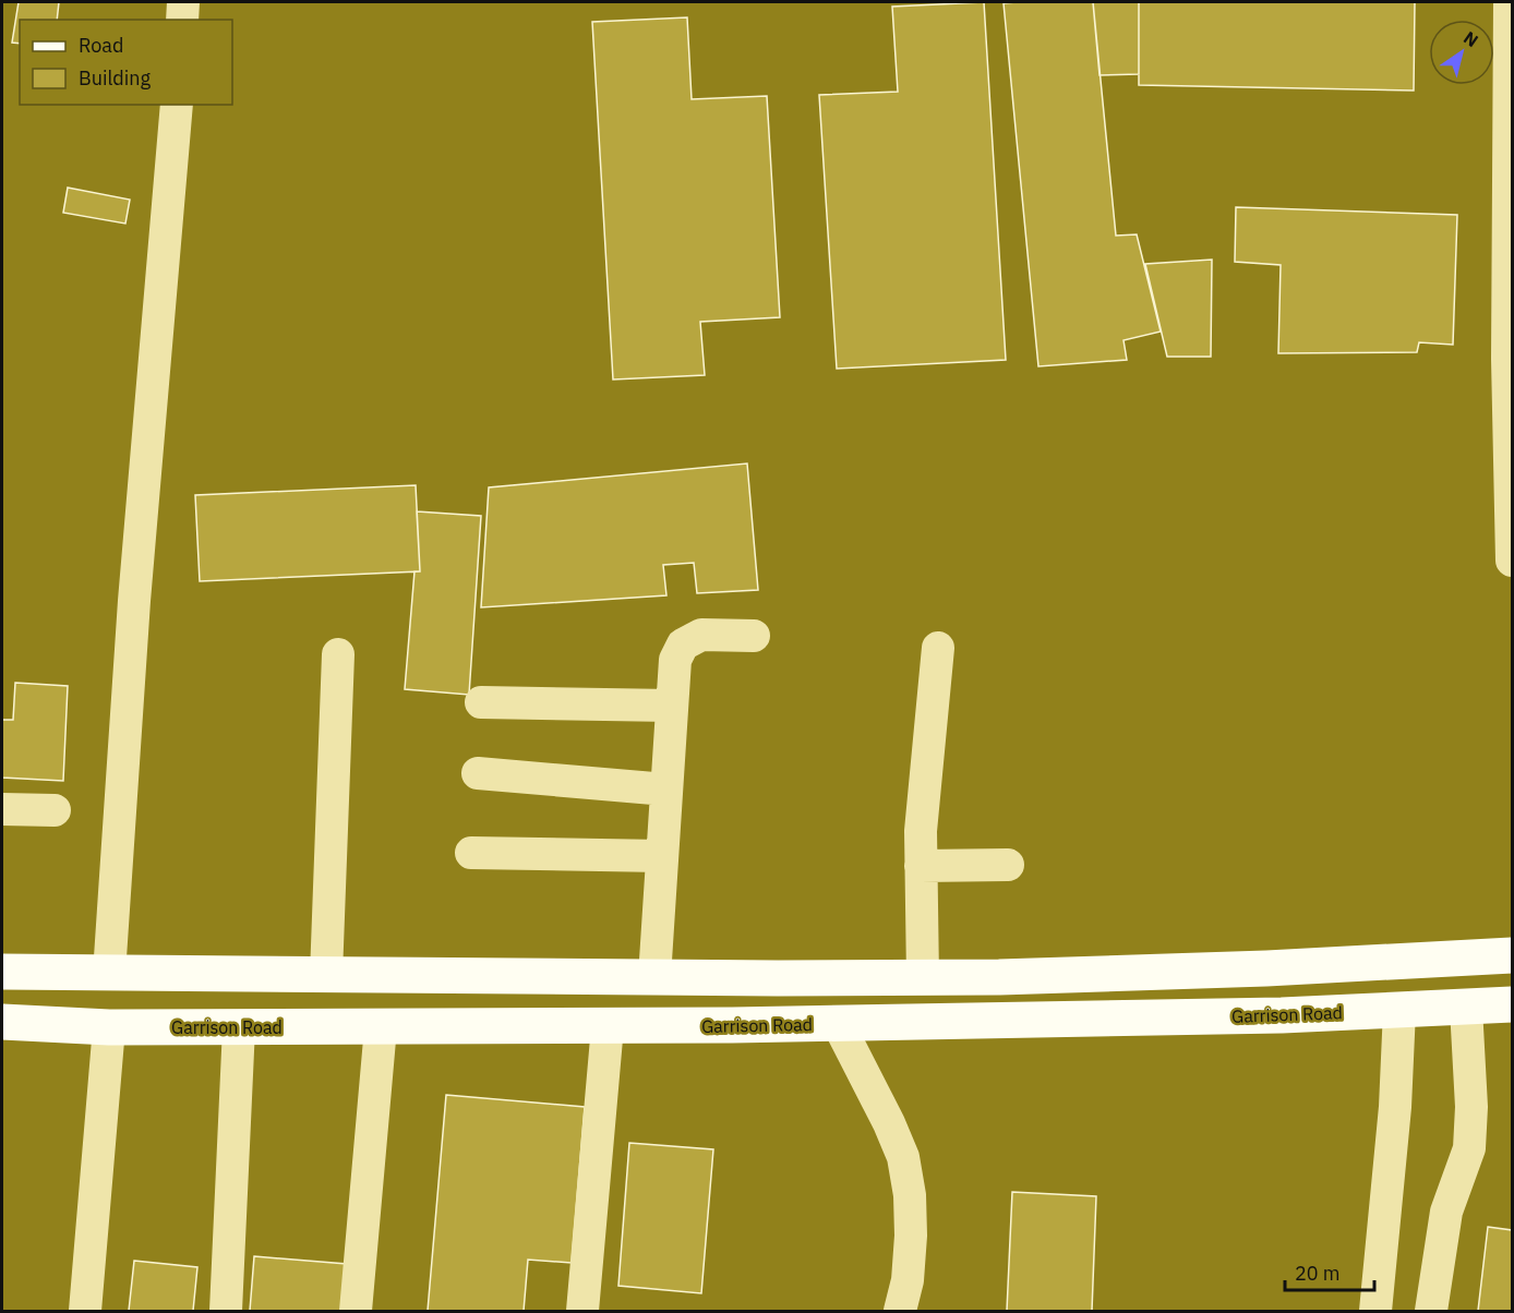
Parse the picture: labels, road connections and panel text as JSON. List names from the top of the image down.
{
  "streets": {
    "main road": ["Garrison Road"]
  },
  "legend": ["Road", "Building"],
  "scale_bar": "20 m",
  "north": "top right"
}
